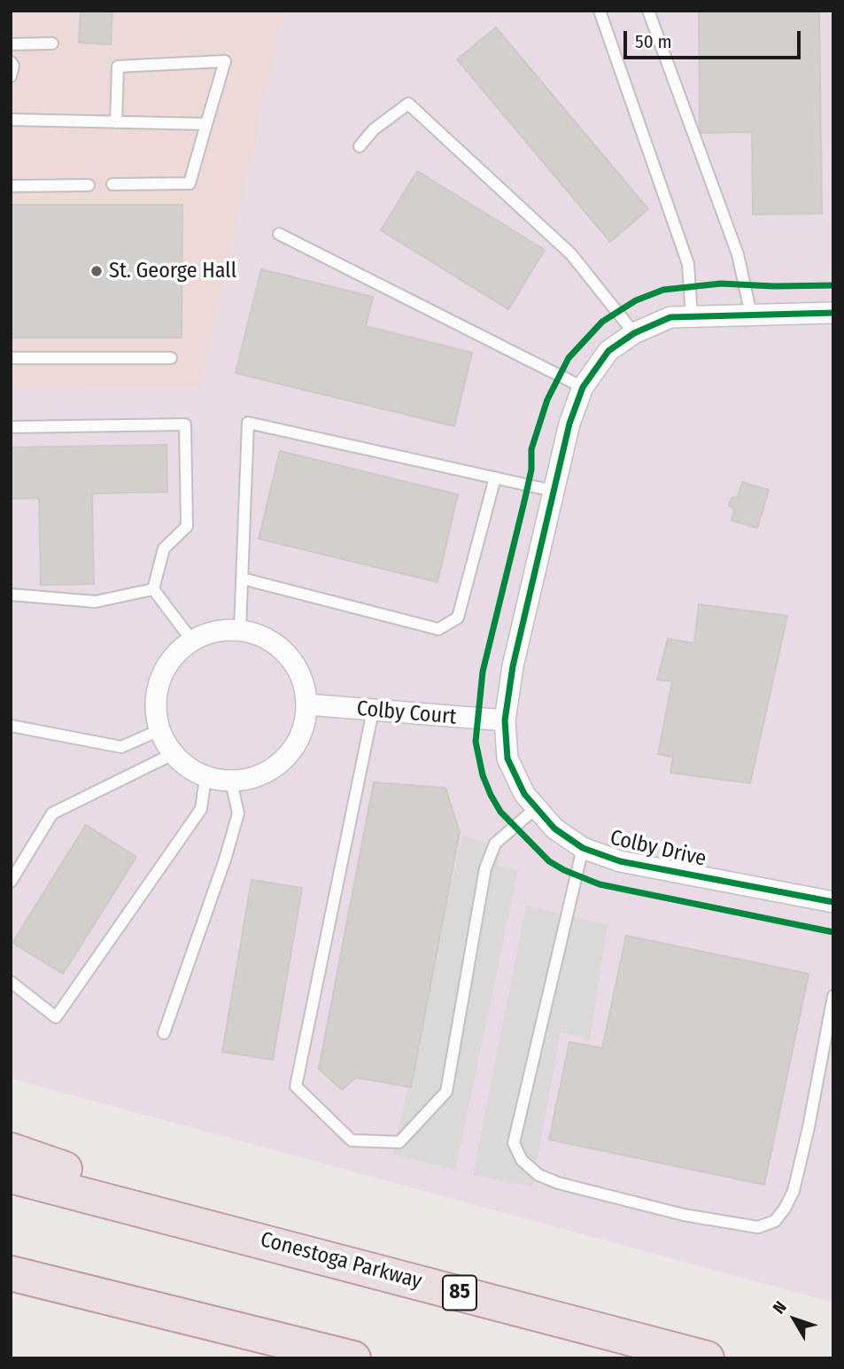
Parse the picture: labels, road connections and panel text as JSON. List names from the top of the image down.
{
  "streets": {
    "highway": ["Conestoga Parkway", "85"],
    "street": ["Colby Court", "Colby Drive"]
  },
  "crossings": [
    ["Colby Court", "Colby Drive"]
  ],
  "places": ["St. George Hall"],
  "scale_bar": "50 m",
  "north": "top left"
}
